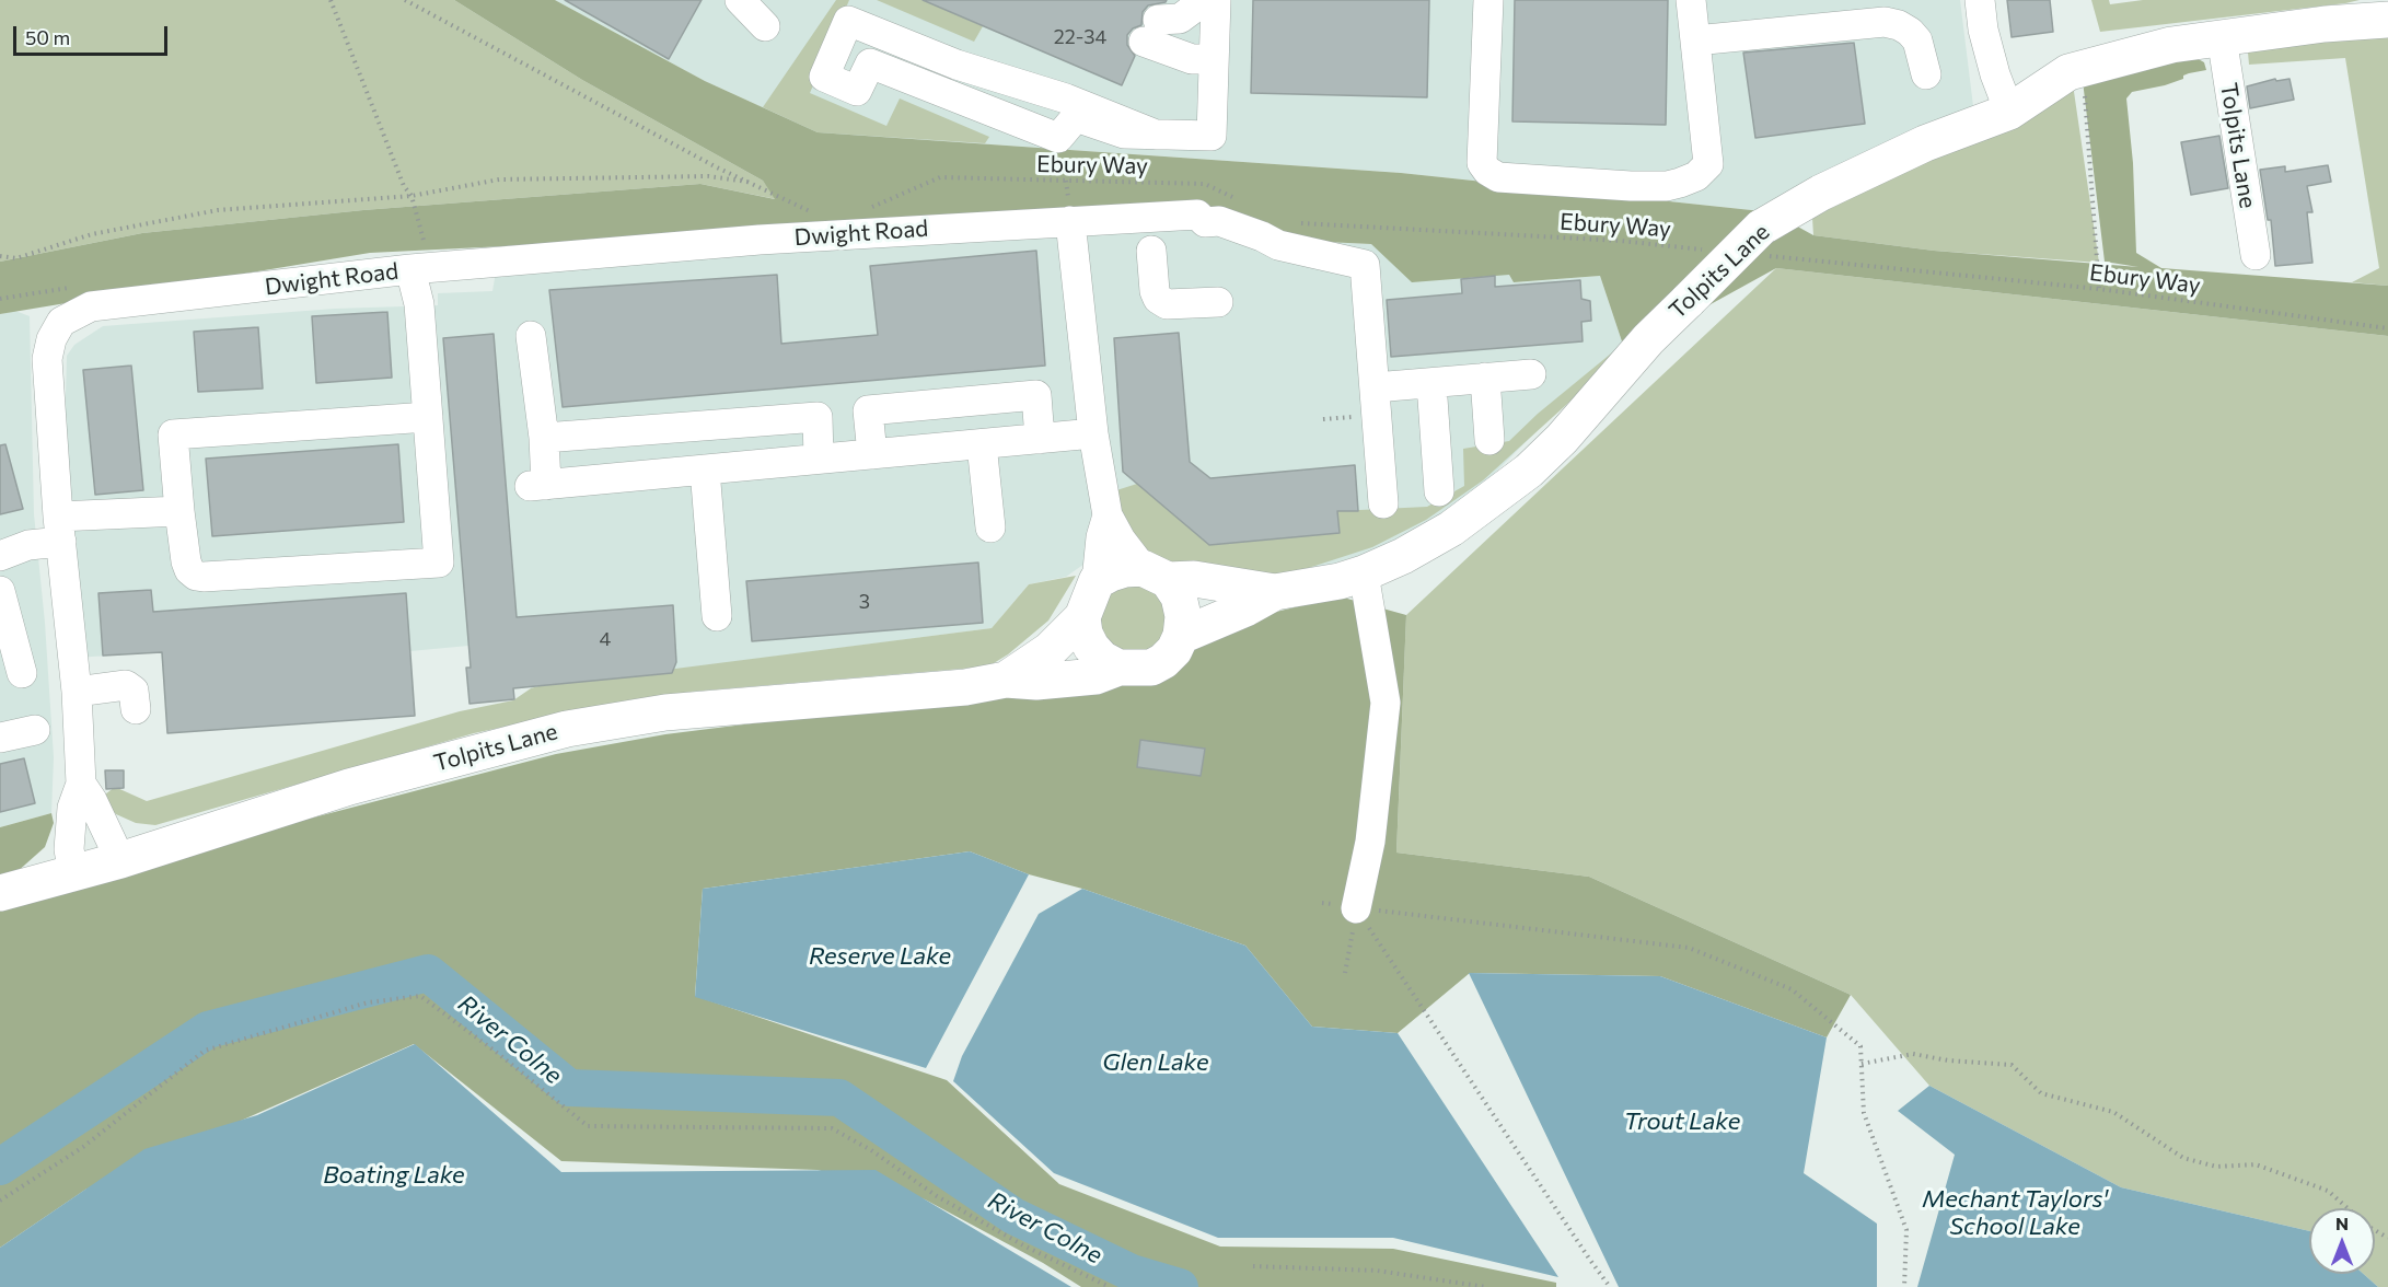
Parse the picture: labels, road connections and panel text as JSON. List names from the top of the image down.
{
  "streets": {
    "main road": ["Tolpits Lane"],
    "street": ["Dwight Road"],
    "path": ["Ebury Way"]
  },
  "crossings": [
    ["Tolpits Lane", "Ebury Way"]
  ],
  "water": [
    "Reserve Lake",
    "River Colne",
    "Glen Lake",
    "Trout Lake",
    "Boating Lake",
    "Mechant Taylors' School Lake"
  ],
  "house_numbers": ["22-34", "3", "4"],
  "scale_bar": "50 m",
  "north": "top"
}
